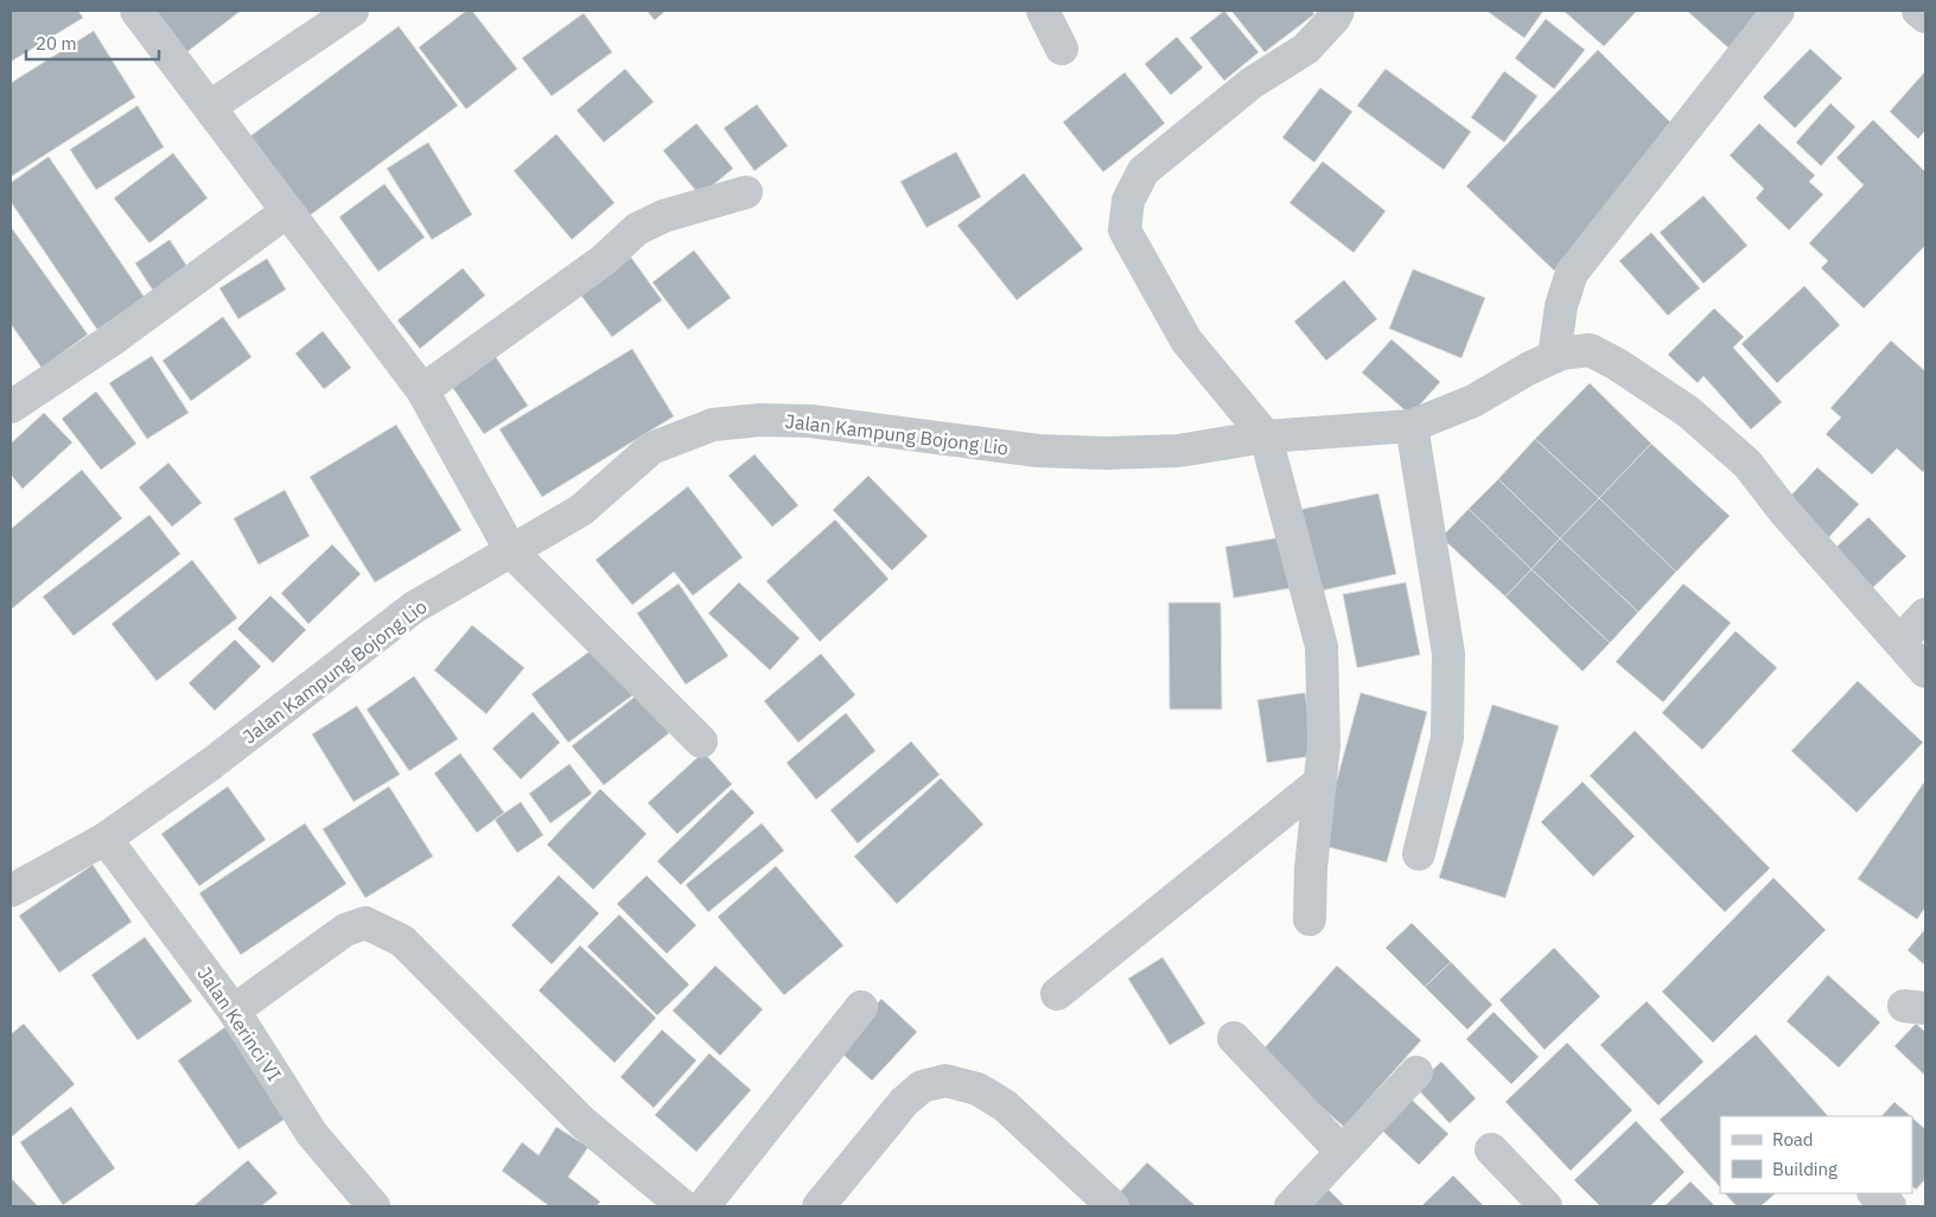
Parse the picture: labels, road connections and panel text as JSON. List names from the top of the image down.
{
  "streets": {
    "street": ["Jalan Kampung Bojong Lio", "Jalan Kerinci VI"]
  },
  "crossings": [
    ["Jalan Kampung Bojong Lio", "Jalan Kerinci VI"]
  ],
  "legend": ["Road", "Building"],
  "scale_bar": "20 m"
}
